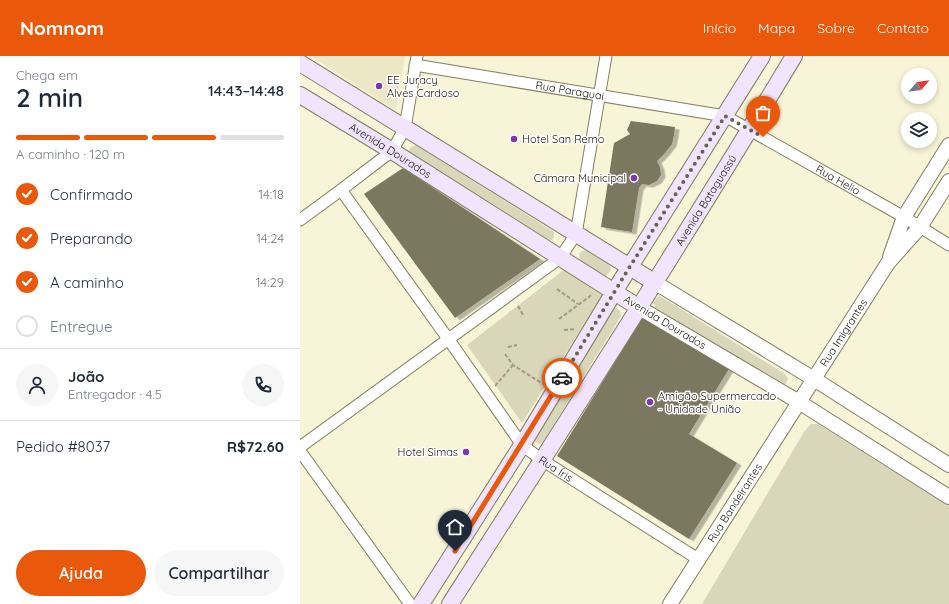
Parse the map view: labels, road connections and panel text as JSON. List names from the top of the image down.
{
  "streets": {
    "main road": ["Avenida Dourados", "Avenida Bataguassú"],
    "street": [
      "Rua Paraguai",
      "Rua Helio",
      "Rua Imigrantes",
      "Rua Íris",
      "Rua Bandeirantes"
    ]
  },
  "crossings": [
    ["Rua Paraguai", "Rua Helio"],
    ["Avenida Dourados", "Avenida Bataguassú"],
    ["Avenida Dourados", "Rua Imigrantes"],
    ["Avenida Dourados", "Rua Bandeirantes"],
    ["Rua Helio", "Avenida Bataguassú"],
    ["Rua Helio", "Rua Imigrantes"],
    ["Avenida Bataguassú", "Rua Íris"],
    ["Rua Imigrantes", "Rua Bandeirantes"],
    ["Rua Íris", "Rua Bandeirantes"]
  ],
  "places": [
    "EE Juracy Alves Cardoso",
    "Hotel San Remo",
    "Câmara Municipal",
    "Amigão Supermercado - Unidade União",
    "Hotel Simas"
  ],
  "north": "top right",
  "page": {
    "header": "Nomnom",
    "nav": [
      "Início",
      "Mapa",
      "Sobre",
      "Contato"
    ],
    "heading": ["2 min", "Chega em", "14:43–14:48"],
    "panel": [
      "João",
      "Entregador · 4.5",
      "Pedido #8037",
      "R$72.60"
    ],
    "bar": "A caminho · 120 m",
    "list": [
      ["Confirmado", "14:18"],
      ["Preparando", "14:24"],
      ["A caminho", "14:29"],
      "Entregue"
    ],
    "buttons": ["Ajuda", "Compartilhar"]
  }
}
